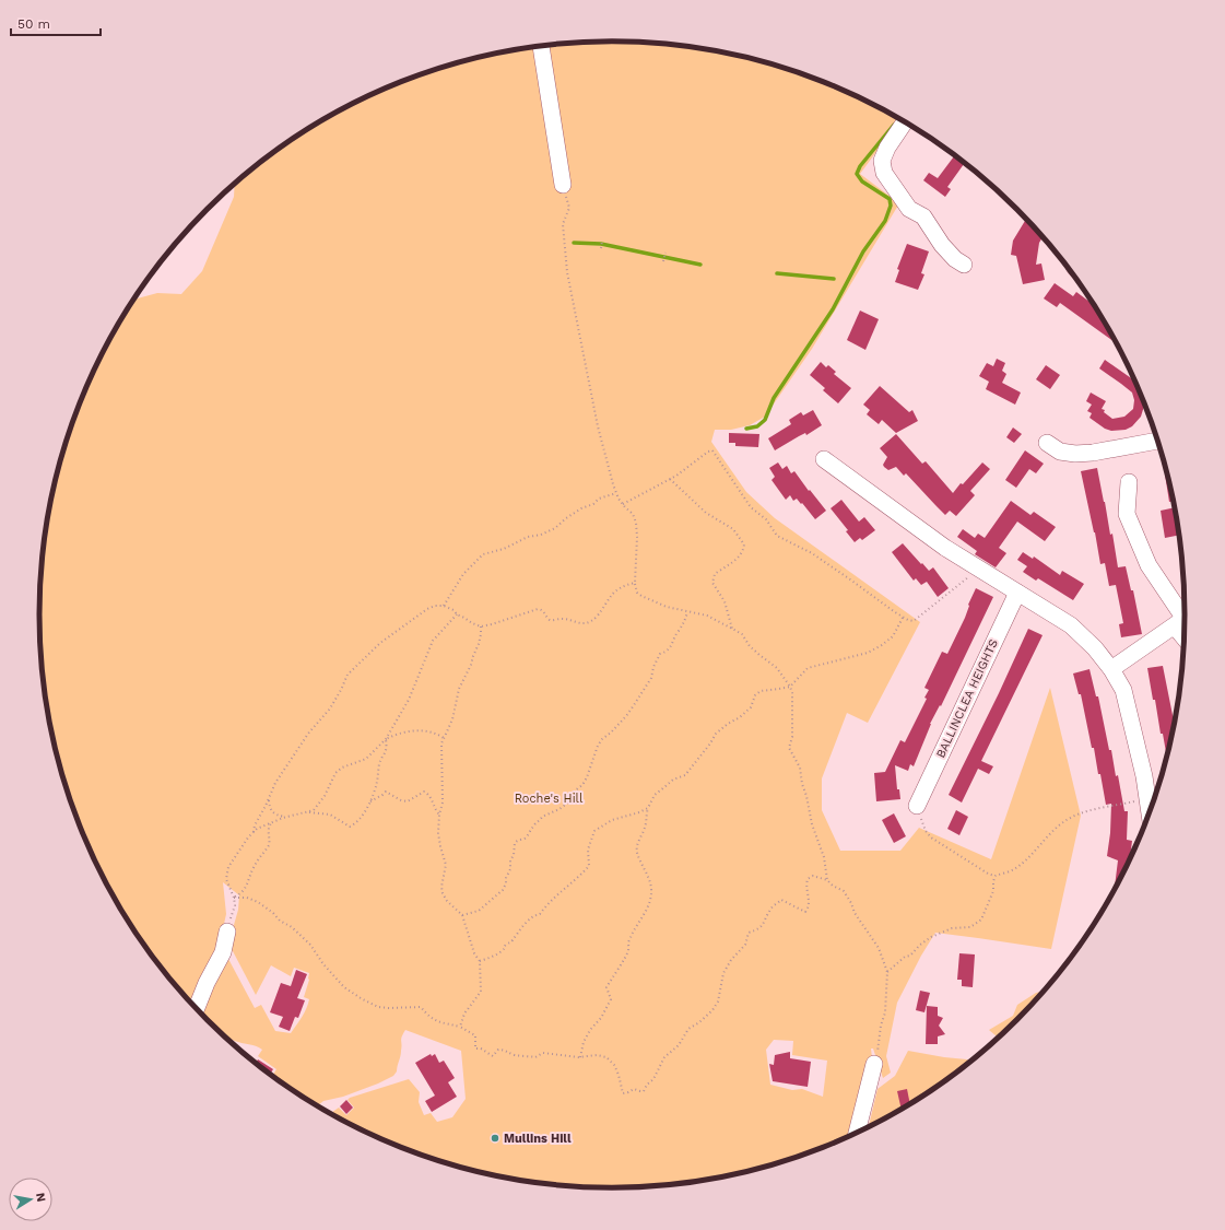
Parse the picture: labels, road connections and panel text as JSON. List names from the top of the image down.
{
  "streets": {
    "street": ["BALLINCLEA HEIGHTS"]
  },
  "parks": ["Roche's Hill"],
  "places": ["Mullins Hill"],
  "scale_bar": "50 m",
  "north": "right"
}
